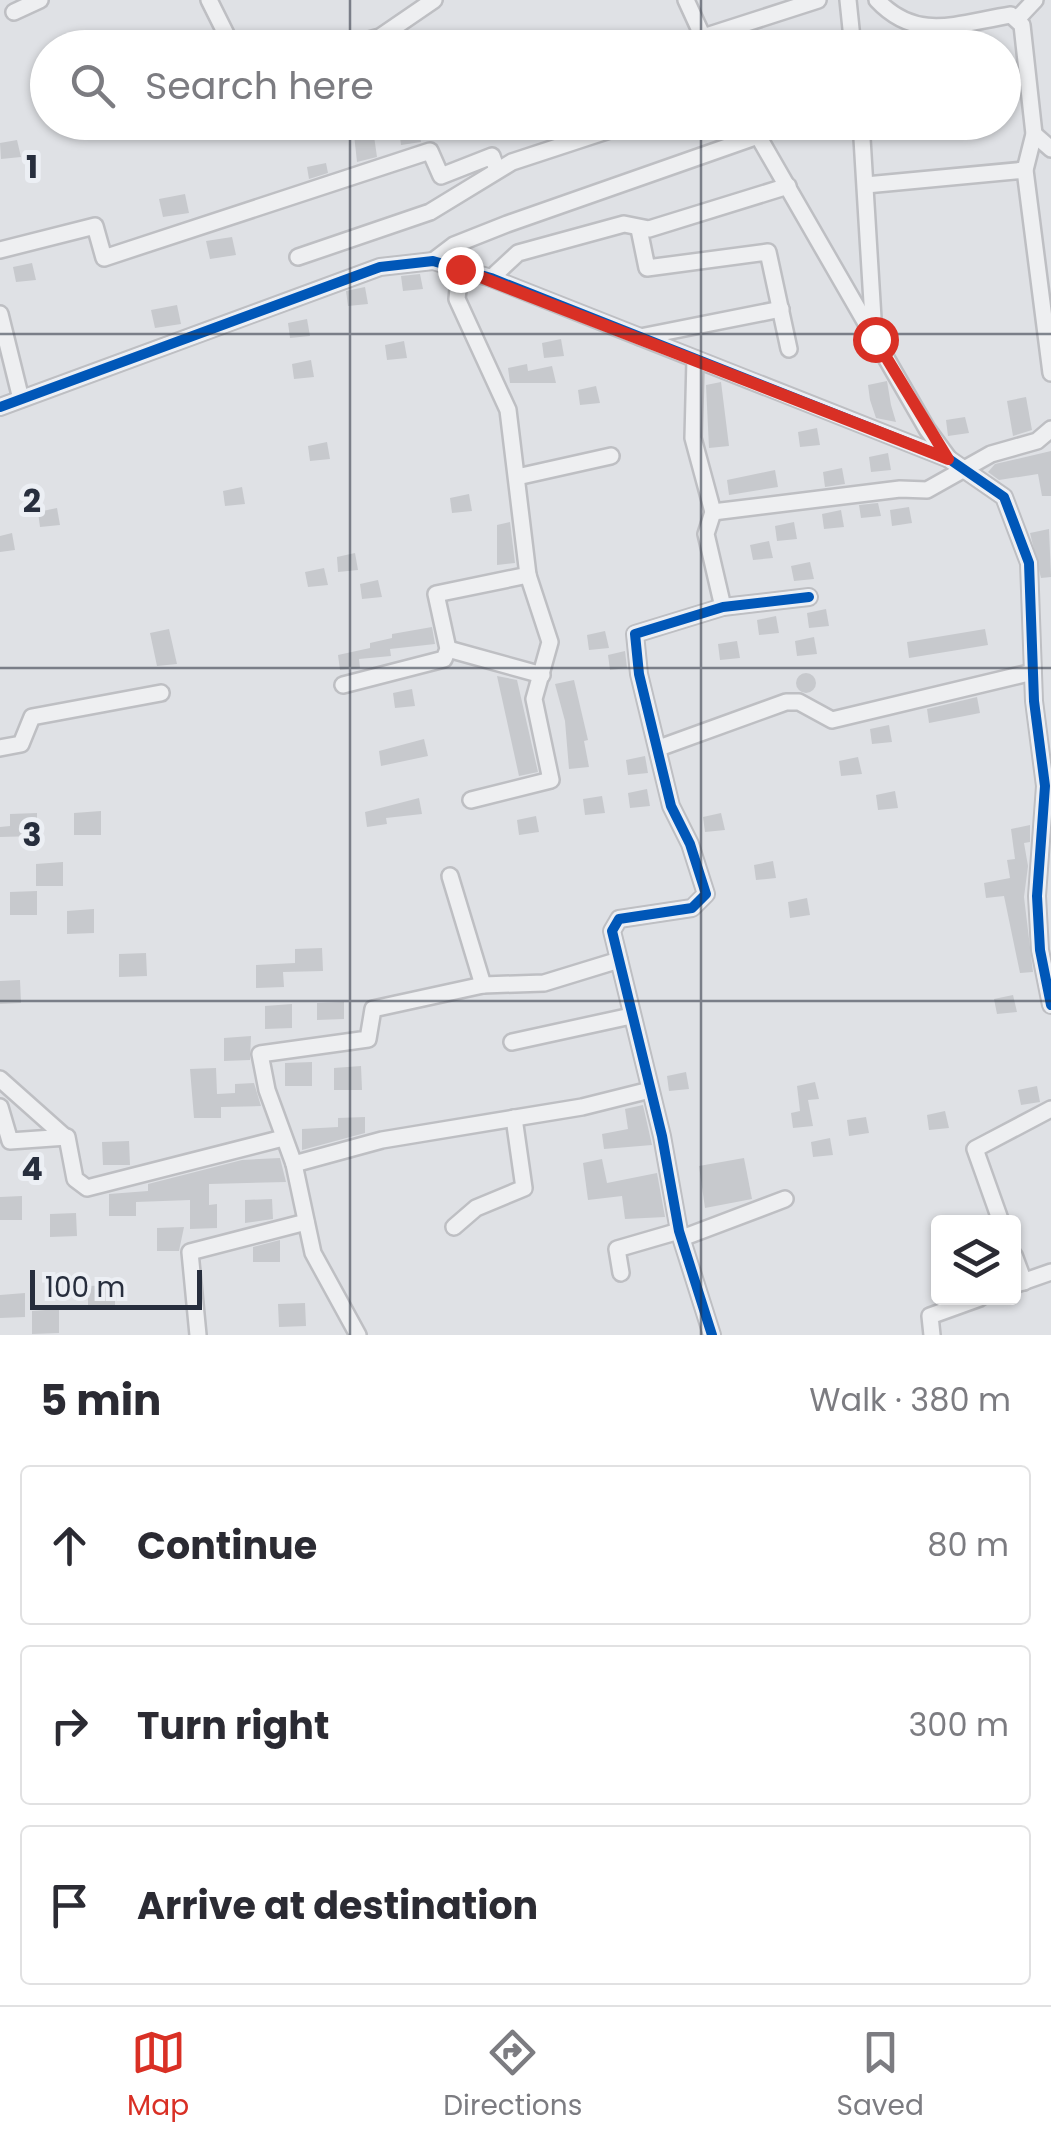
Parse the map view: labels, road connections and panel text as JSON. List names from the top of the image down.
{
  "scale_bar": "100 m",
  "page": {
    "search": "Search here",
    "scale": "100 m",
    "heading": ["5 min", "Walk · 380 m"],
    "list": [
      ["Continue", "80 m"],
      ["Turn right", "300 m"],
      "Arrive at destination"
    ],
    "nav": ["Map", "Directions", "Saved"]
  },
  "grid": {
    "rows": [
      "1",
      "2",
      "3",
      "4"
    ]
  }
}
